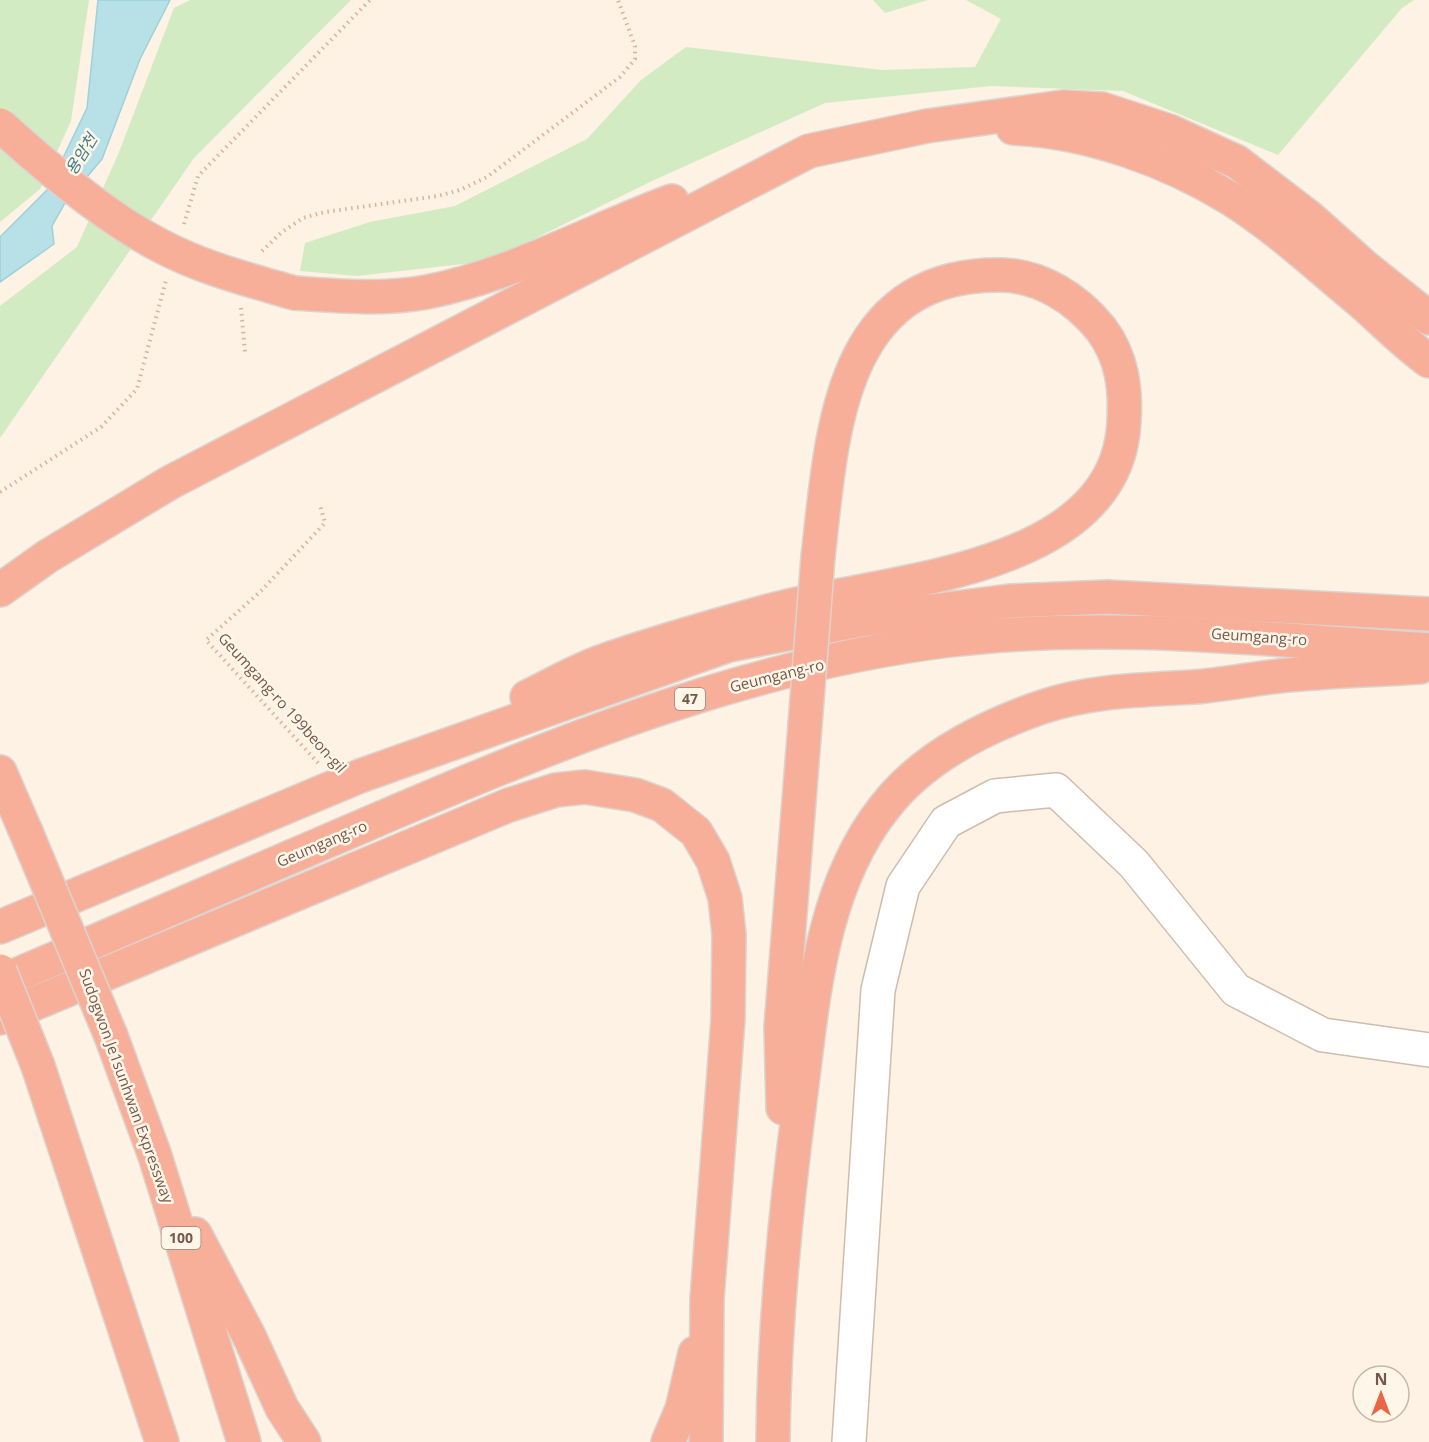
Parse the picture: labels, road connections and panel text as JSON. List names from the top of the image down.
{
  "streets": {
    "highway": [
      "Geumgang-ro",
      "47",
      "Sudogwon Je1sunhwan Expressway",
      "100"
    ],
    "path": ["Geumgang-ro 199beon-gil"]
  },
  "crossings": [
    ["47", "Geumgang-ro 199beon-gil"]
  ],
  "water": ["용암천"],
  "north": "top"
}
